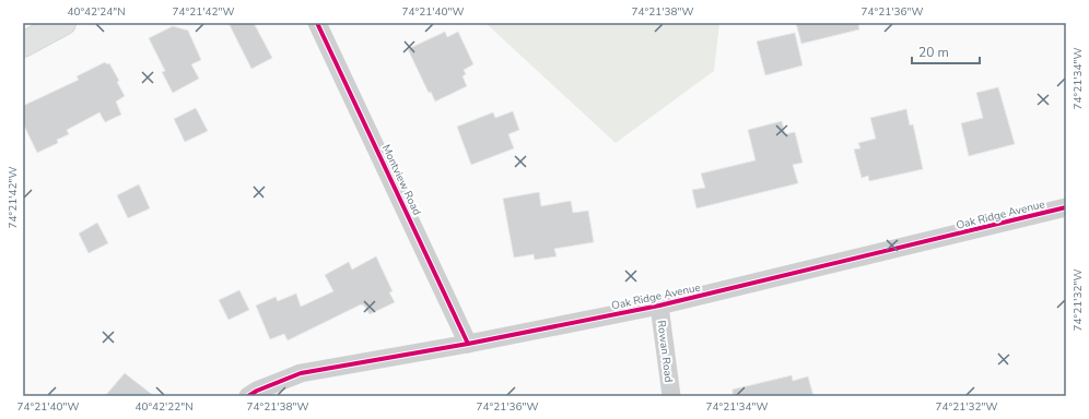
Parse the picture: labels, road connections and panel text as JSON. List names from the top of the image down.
{
  "streets": {
    "street": ["Montview Road", "Oak Ridge Avenue", "Rowan Road"]
  },
  "crossings": [
    ["Montview Road", "Oak Ridge Avenue"],
    ["Oak Ridge Avenue", "Rowan Road"]
  ],
  "scale_bar": "20 m",
  "coordinates": [
    "40°42'24\"N",
    "74°21'42\"W",
    "74°21'40\"W",
    "74°21'38\"W",
    "74°21'36\"W",
    "74°21'34\"W",
    "74°21'32\"W",
    "40°42'22\"N"
  ]
}
